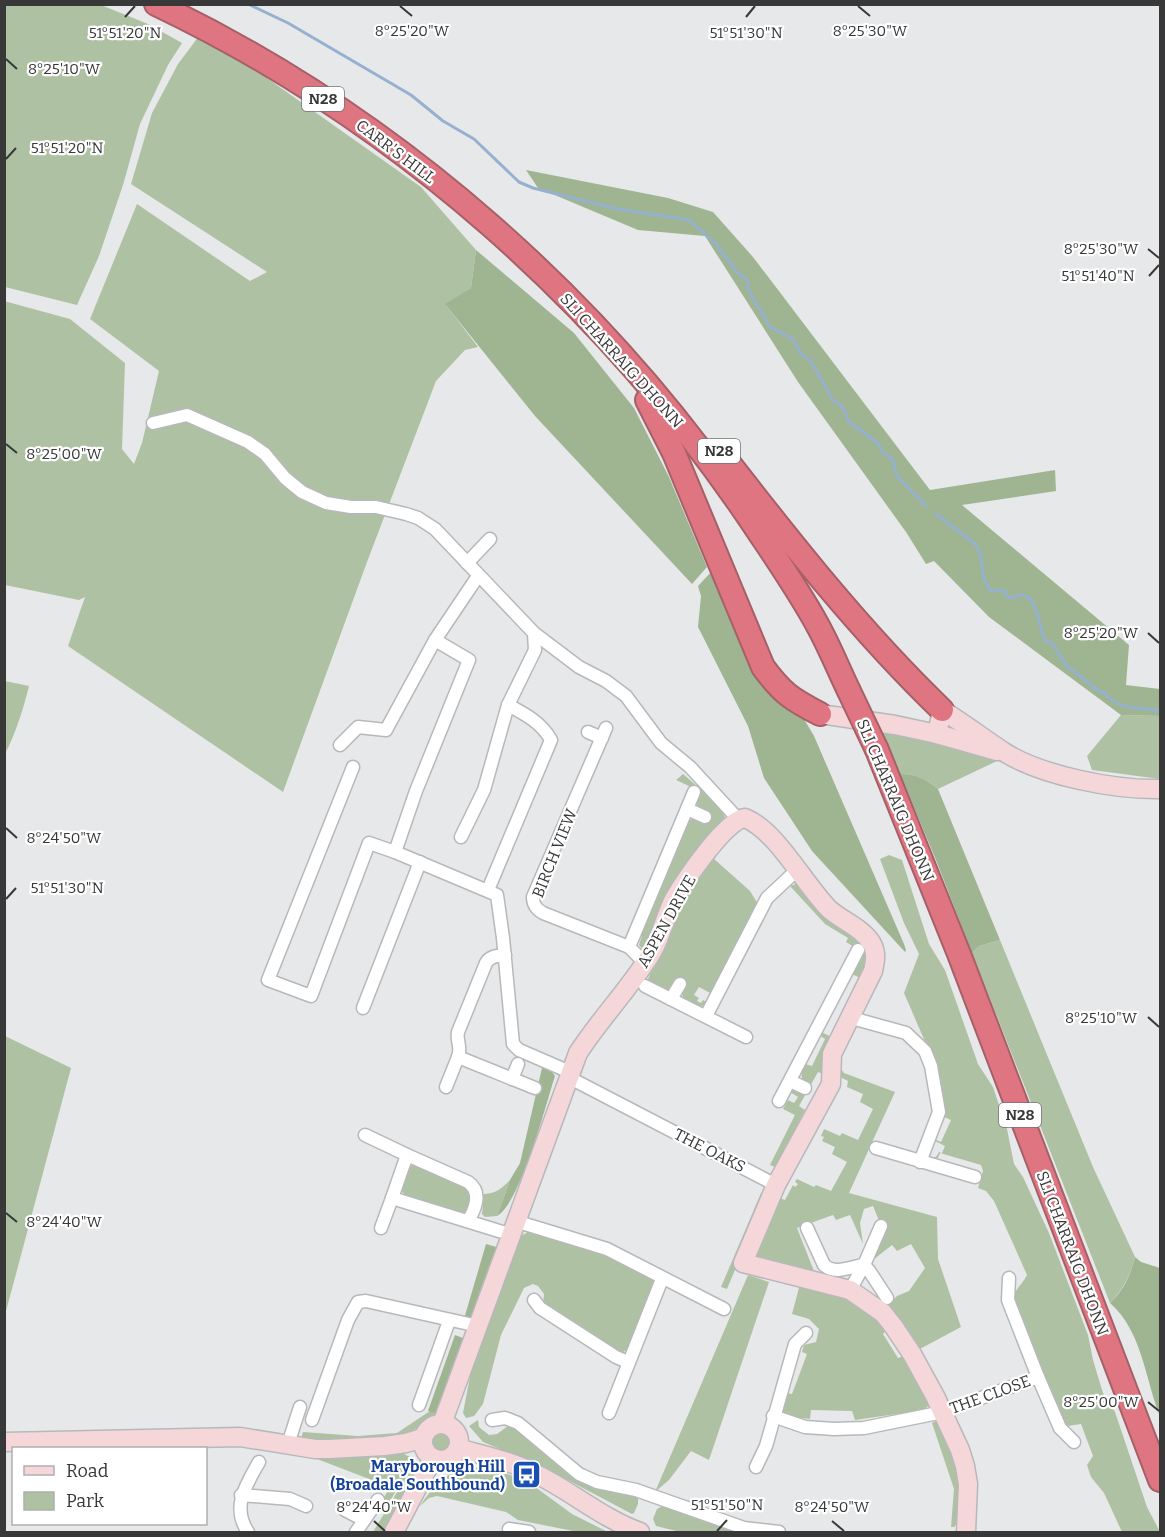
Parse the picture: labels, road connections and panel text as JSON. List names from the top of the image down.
{
  "streets": {
    "highway": ["N28", "CARR'S HILL", "SLI CHARRAIG DHONN"],
    "street": [
      "BIRCH VIEW",
      "ASPEN DRIVE",
      "THE OAKS",
      "THE CLOSE"
    ]
  },
  "crossings": [
    ["N28", "CARR'S HILL"],
    ["N28", "SLI CHARRAIG DHONN"],
    ["CARR'S HILL", "SLI CHARRAIG DHONN"],
    ["BIRCH VIEW", "ASPEN DRIVE"]
  ],
  "places": {
    "bus stop": ["Maryborough Hill (Broadale Southbound)"]
  },
  "legend": ["Road", "Park"],
  "coordinates": [
    "8°25'20\"W",
    "8°25'30\"W",
    "51°51'20\"N",
    "51°51'30\"N",
    "8°25'10\"W",
    "51°51'40\"N",
    "8°25'00\"W",
    "8°24'50\"W",
    "8°24'40\"W",
    "51°51'50\"N"
  ]
}
